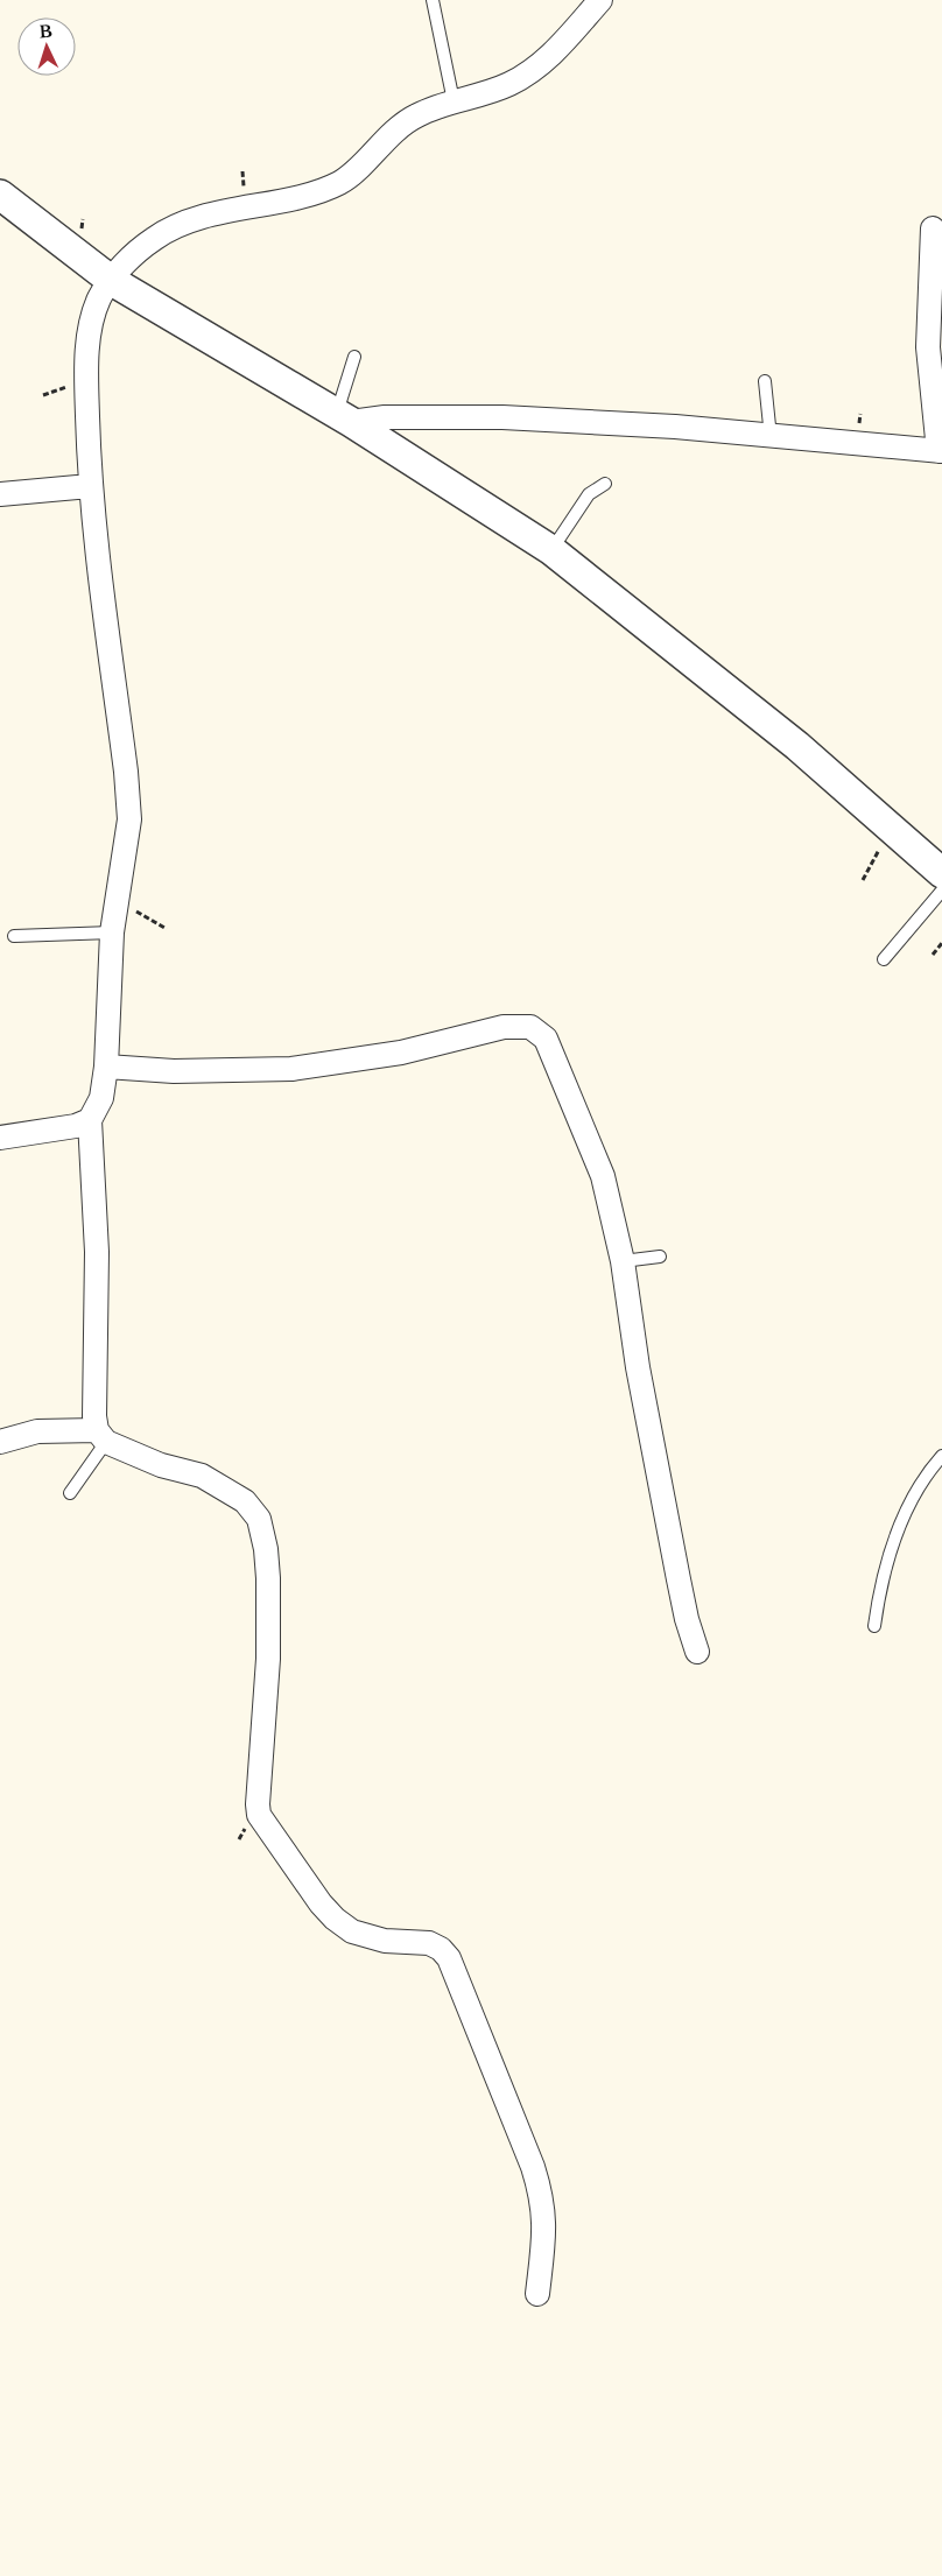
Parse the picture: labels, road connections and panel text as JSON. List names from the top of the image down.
{
  "north": "top"
}
